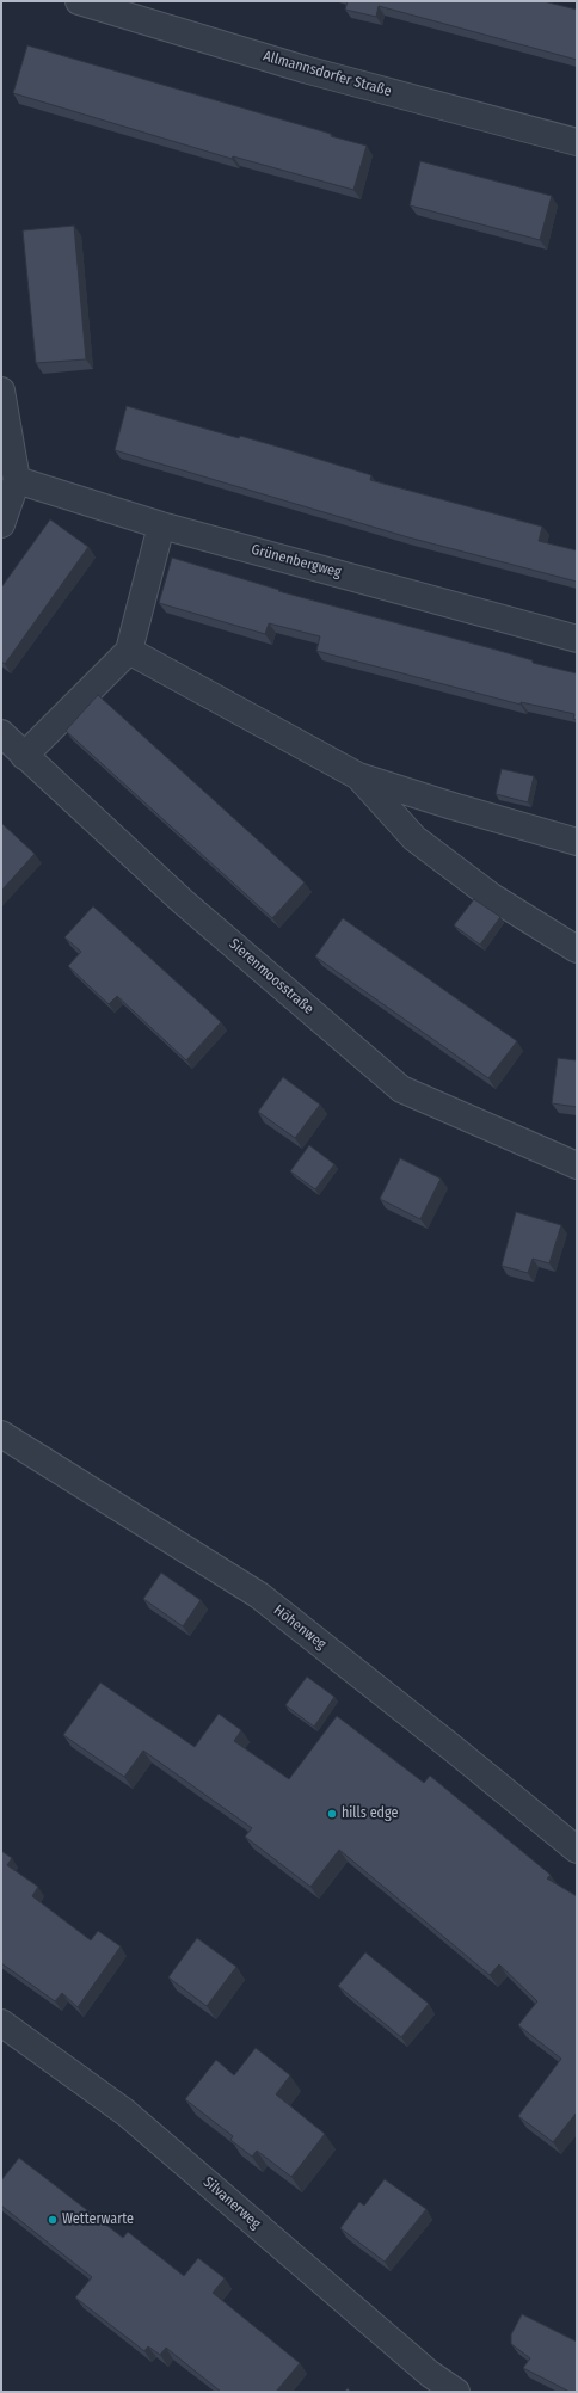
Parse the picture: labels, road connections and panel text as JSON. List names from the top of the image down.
{
  "streets": {
    "street": [
      "Allmannsdorfer Straße",
      "Grünenbergweg",
      "Sierenmoosstraße",
      "Höhenweg",
      "Silvanerweg"
    ]
  },
  "places": ["hills edge", "Wetterwarte"]
}
